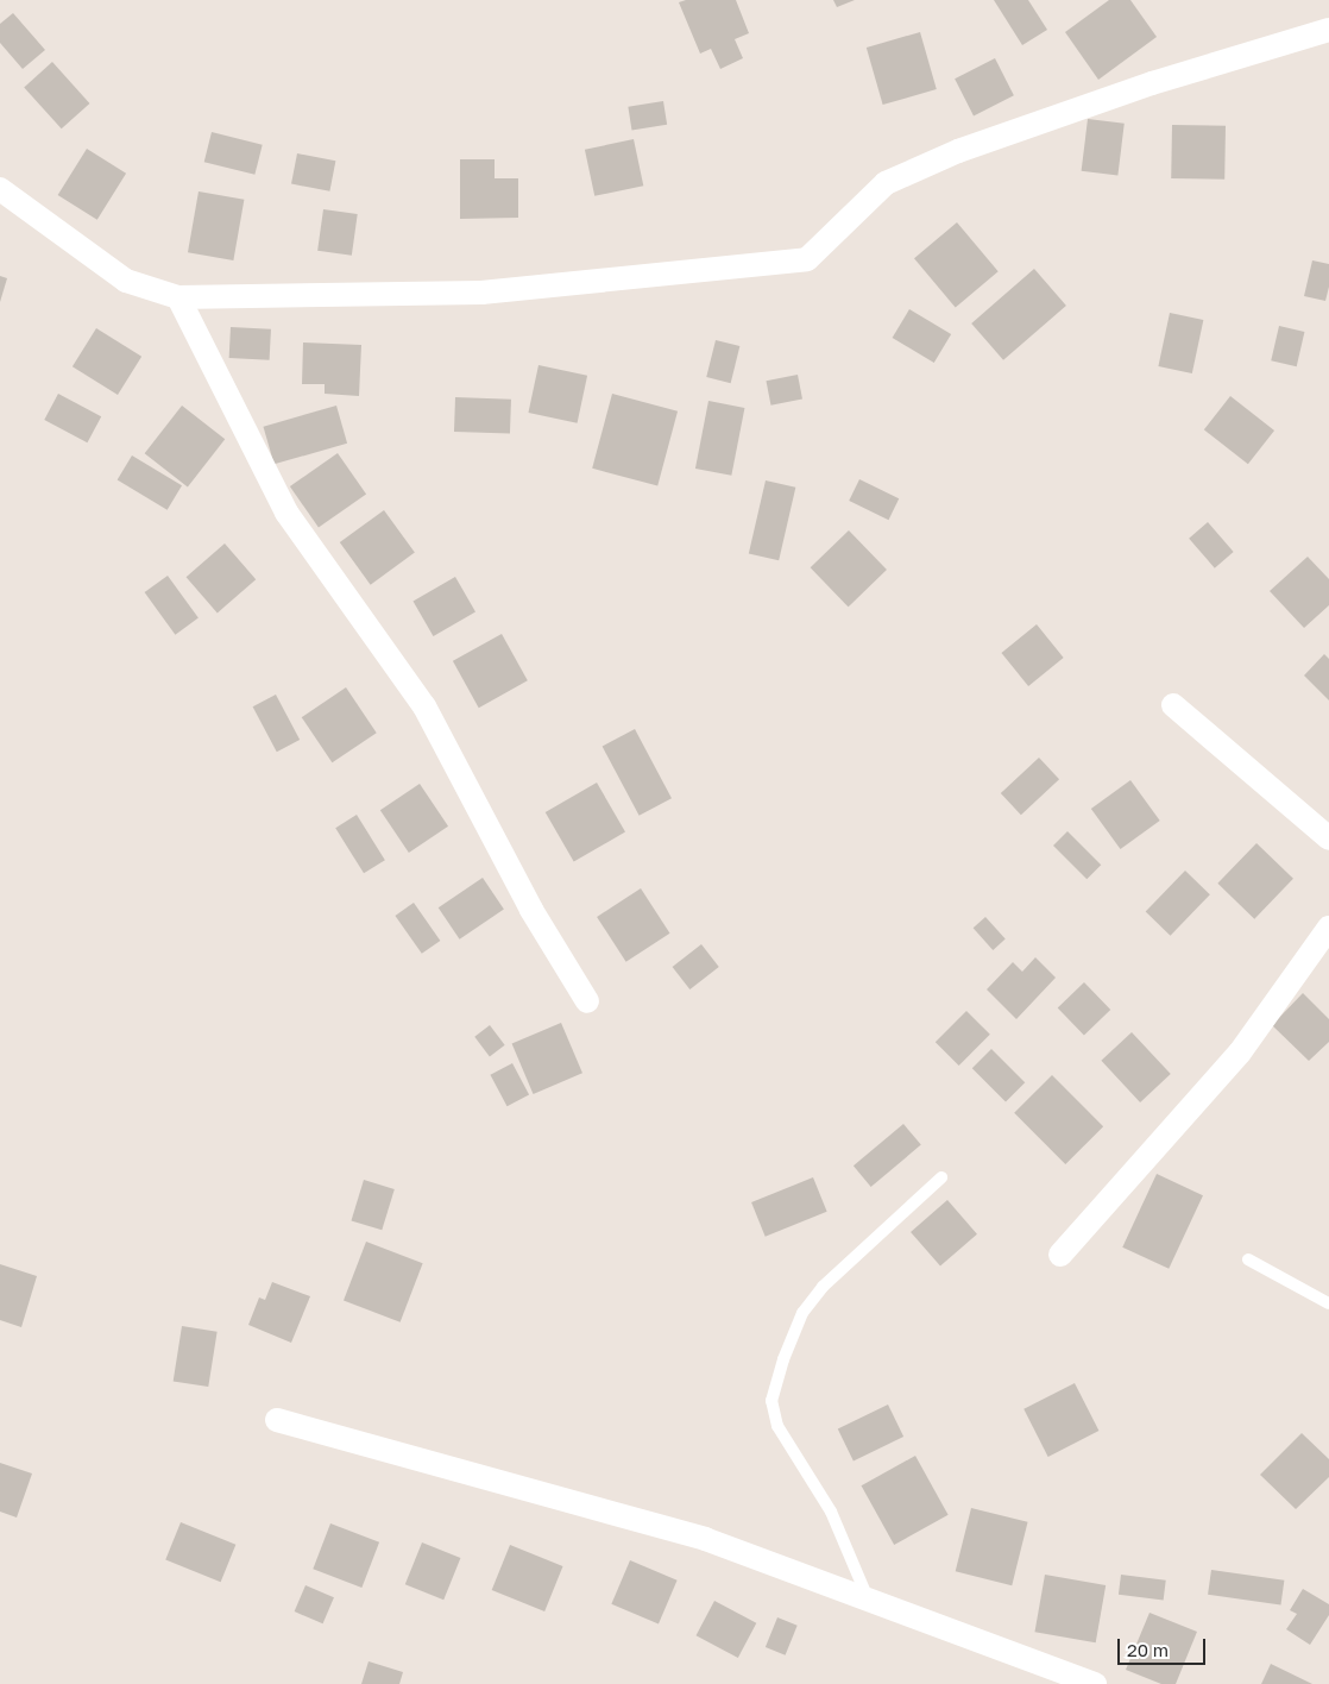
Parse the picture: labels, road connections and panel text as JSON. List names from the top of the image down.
{
  "scale_bar": "20 m"
}
